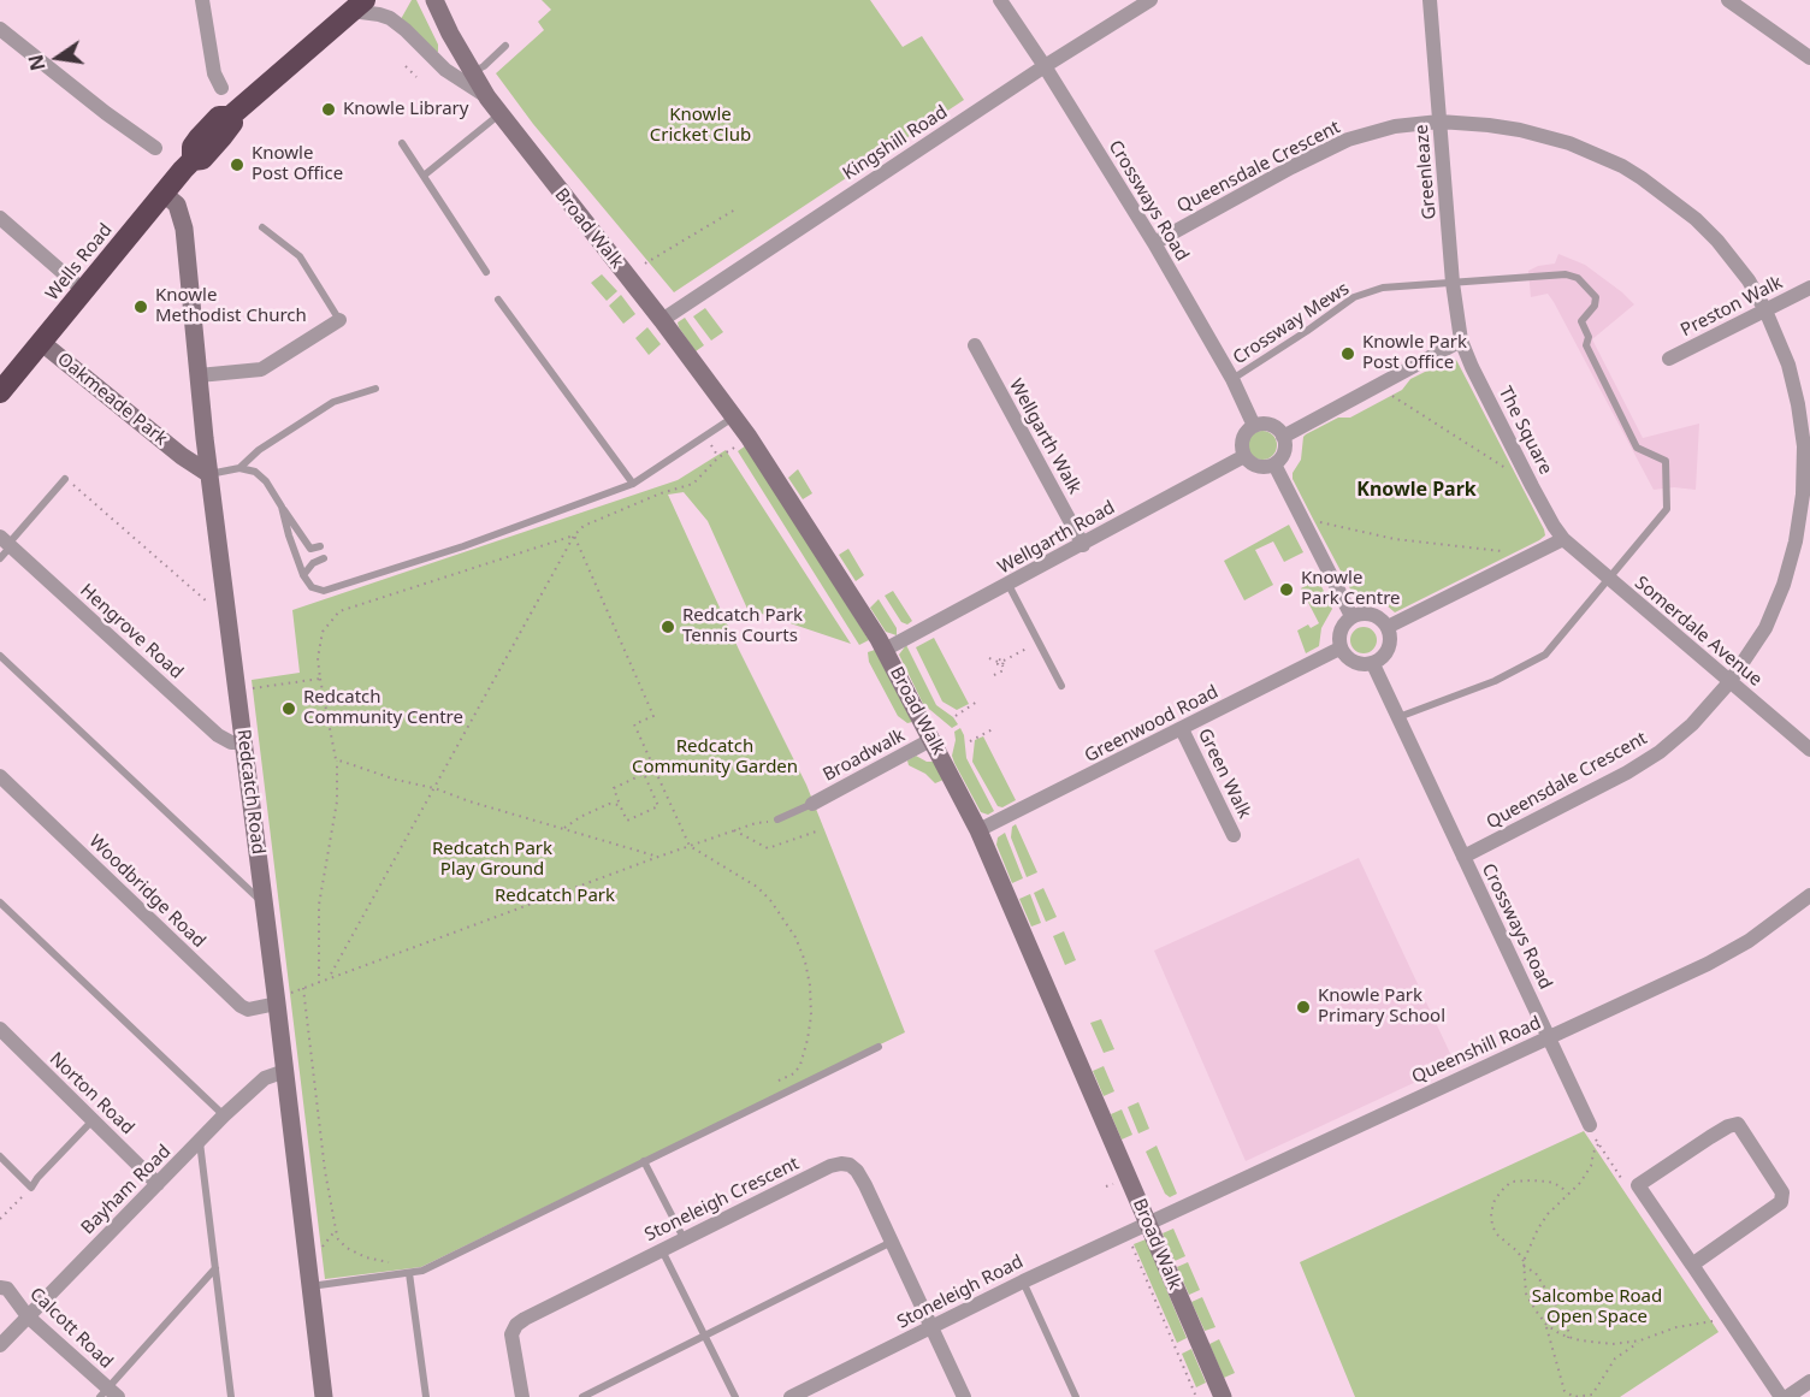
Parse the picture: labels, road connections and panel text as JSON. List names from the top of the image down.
{
  "streets": {
    "highway": ["Wells Road"],
    "street": [
      "Kingshill Road",
      "Queensdale Crescent",
      "Greenleaze",
      "Crossways Road",
      "Broad Walk",
      "Preston Walk",
      "Oakmeade Park",
      "The Square",
      "Wellgarth Walk",
      "Wellgarth Road",
      "Hengrove Road",
      "Somerdale Avenue",
      "Greenwood Road",
      "Broadwalk",
      "Green Walk",
      "Redcatch Road",
      "Woodbridge Road",
      "Queenshill Road",
      "Norton Road",
      "Bayham Road",
      "Stoneleigh Crescent",
      "Stoneleigh Road",
      "Calcott Road"
    ],
    "lane": ["Crossway Mews"]
  },
  "crossings": [
    ["Kingshill Road", "Crossways Road"],
    ["Kingshill Road", "Broad Walk"],
    ["Queensdale Crescent", "Greenleaze"],
    ["Queensdale Crescent", "Crossways Road"],
    ["Queensdale Crescent", "Preston Walk"],
    ["Queensdale Crescent", "Somerdale Avenue"],
    ["Greenleaze", "Crossway Mews"],
    ["Greenleaze", "The Square"],
    ["Crossways Road", "Crossway Mews"],
    ["Crossways Road", "Wellgarth Road"],
    ["Crossways Road", "Greenwood Road"],
    ["Crossways Road", "Queenshill Road"],
    ["Broad Walk", "Wells Road"],
    ["Broad Walk", "Wellgarth Road"],
    ["Broad Walk", "Greenwood Road"],
    ["Broad Walk", "Broadwalk"],
    ["Broad Walk", "Queenshill Road"],
    ["Broad Walk", "Stoneleigh Road"],
    ["Wells Road", "Oakmeade Park"],
    ["Wells Road", "Redcatch Road"],
    ["Crossway Mews", "Somerdale Avenue"],
    ["Oakmeade Park", "Redcatch Road"],
    ["The Square", "Somerdale Avenue"],
    ["Wellgarth Walk", "Wellgarth Road"],
    ["Hengrove Road", "Redcatch Road"],
    ["Greenwood Road", "Green Walk"],
    ["Redcatch Road", "Woodbridge Road"],
    ["Redcatch Road", "Bayham Road"],
    ["Queenshill Road", "Stoneleigh Road"],
    ["Norton Road", "Bayham Road"],
    ["Bayham Road", "Calcott Road"],
    ["Stoneleigh Crescent", "Stoneleigh Road"]
  ],
  "districts": ["Knowle Park"],
  "parks": [
    "Knowle Cricket Club",
    "Redcatch Community Garden",
    "Redcatch Park Play Ground",
    "Redcatch Park",
    "Salcombe Road Open Space"
  ],
  "places": [
    "Knowle Library",
    "Knowle Post Office",
    "Knowle Methodist Church",
    "Knowle Park Post Office",
    "Knowle Park Centre",
    "Redcatch Park Tennis Courts",
    "Redcatch Community Centre",
    "Knowle Park Primary School"
  ],
  "north": "left"
}
